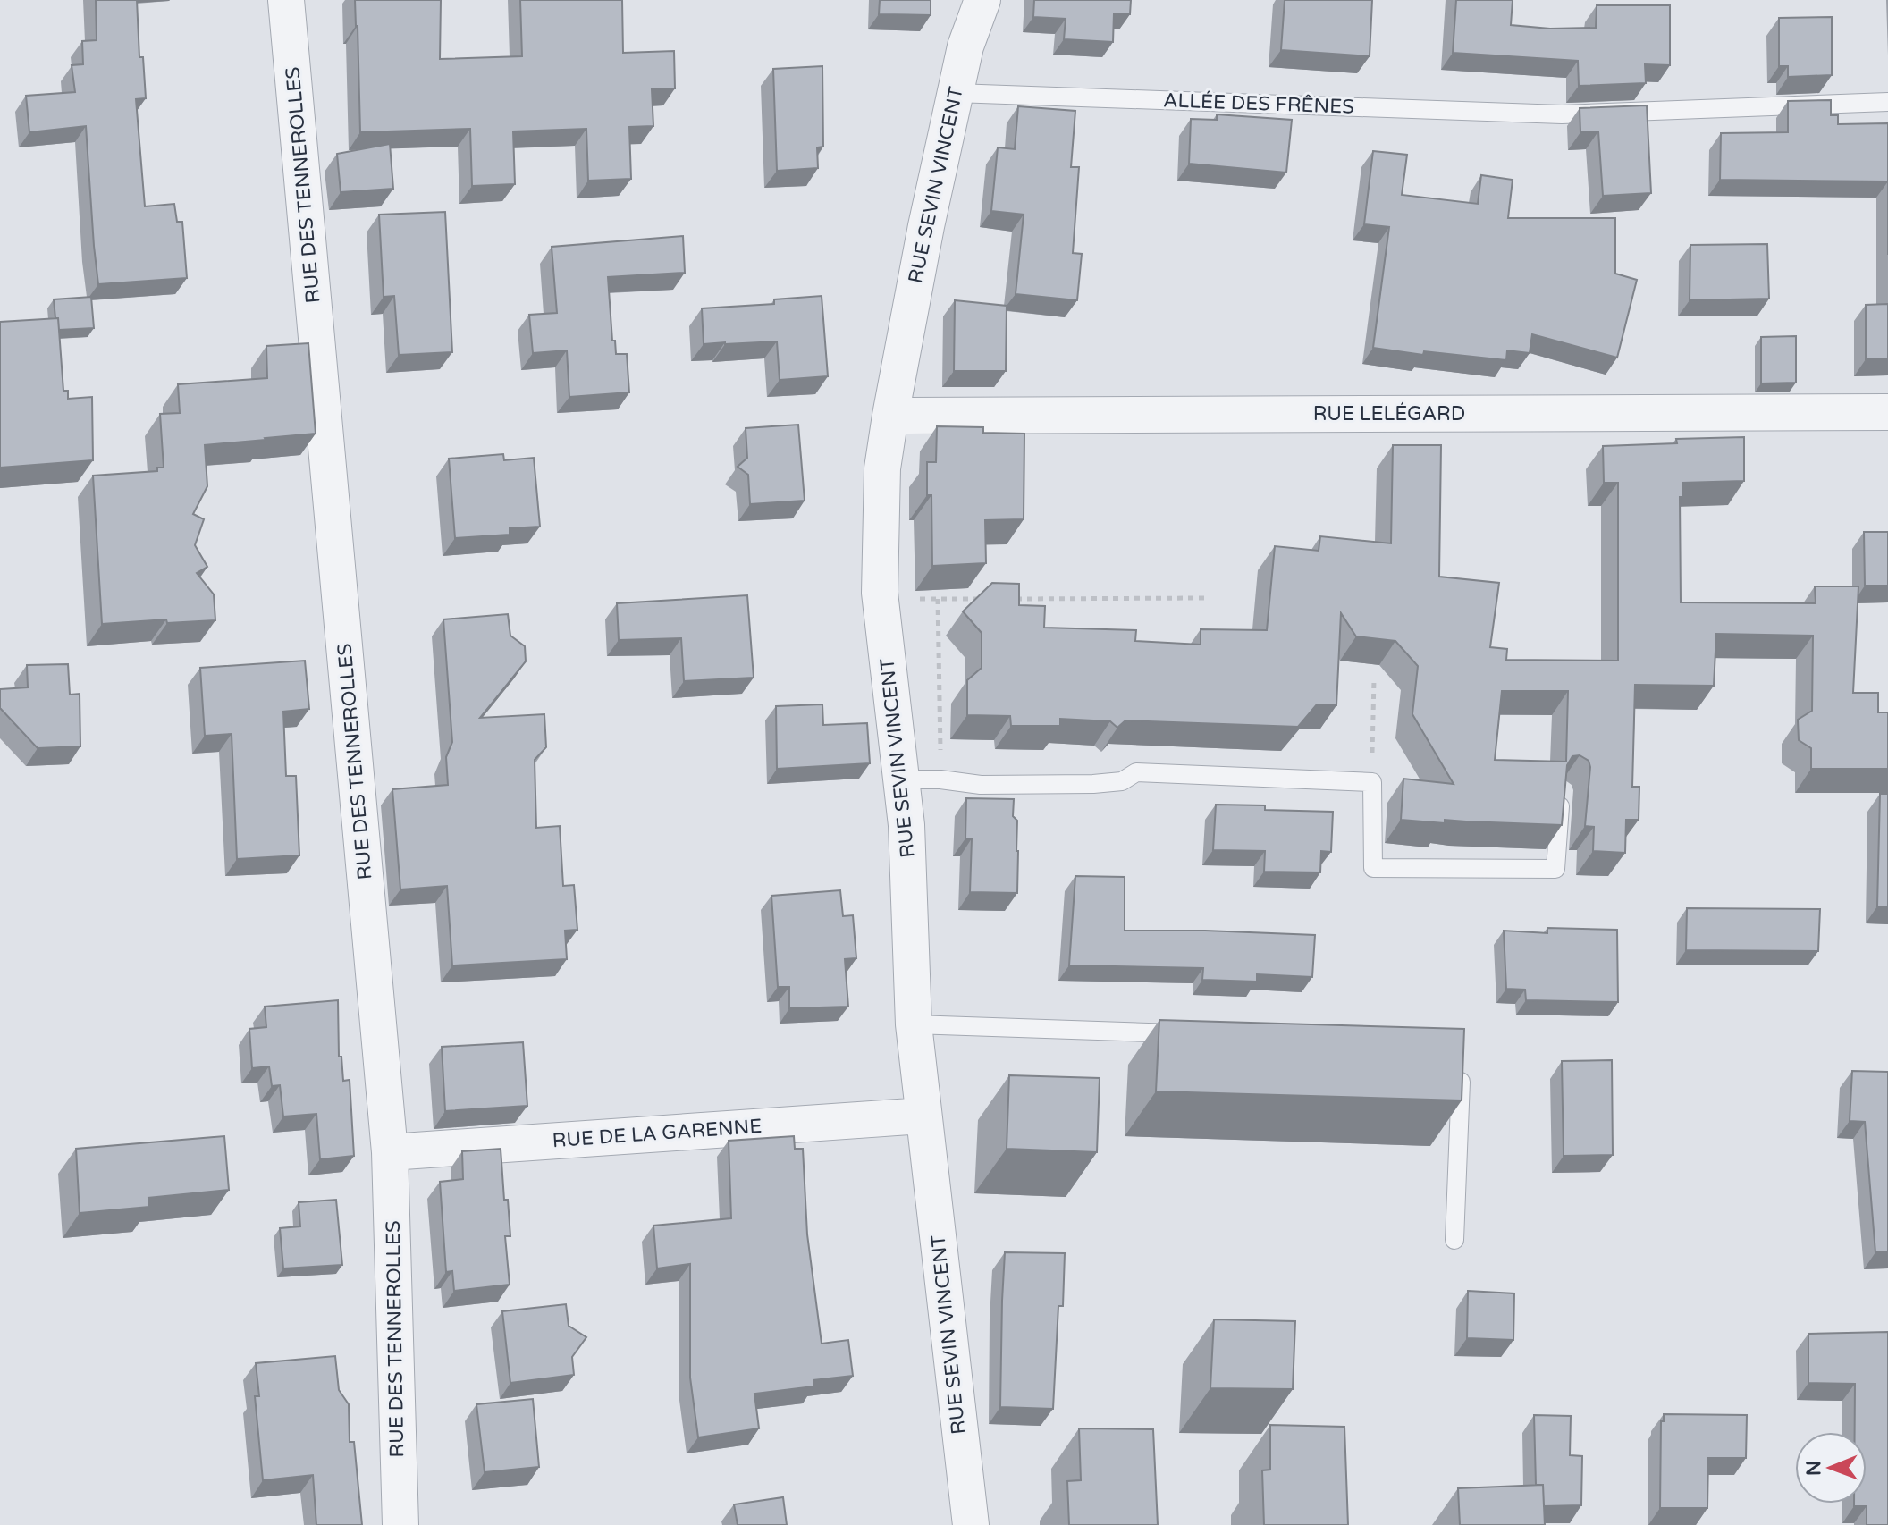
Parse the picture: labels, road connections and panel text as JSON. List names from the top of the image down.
{
  "streets": {
    "street": [
      "RUE DES TENNEROLLES",
      "RUE SEVIN VINCENT",
      "RUE LELÉGARD",
      "RUE DE LA GARENNE"
    ],
    "lane": ["ALLÉE DES FRÊNES"]
  },
  "crossings": [
    ["ALLÉE DES FRÊNES", "RUE SEVIN VINCENT"],
    ["RUE DES TENNEROLLES", "RUE DE LA GARENNE"],
    ["RUE SEVIN VINCENT", "RUE LELÉGARD"],
    ["RUE SEVIN VINCENT", "RUE DE LA GARENNE"]
  ],
  "north": "left"
}
